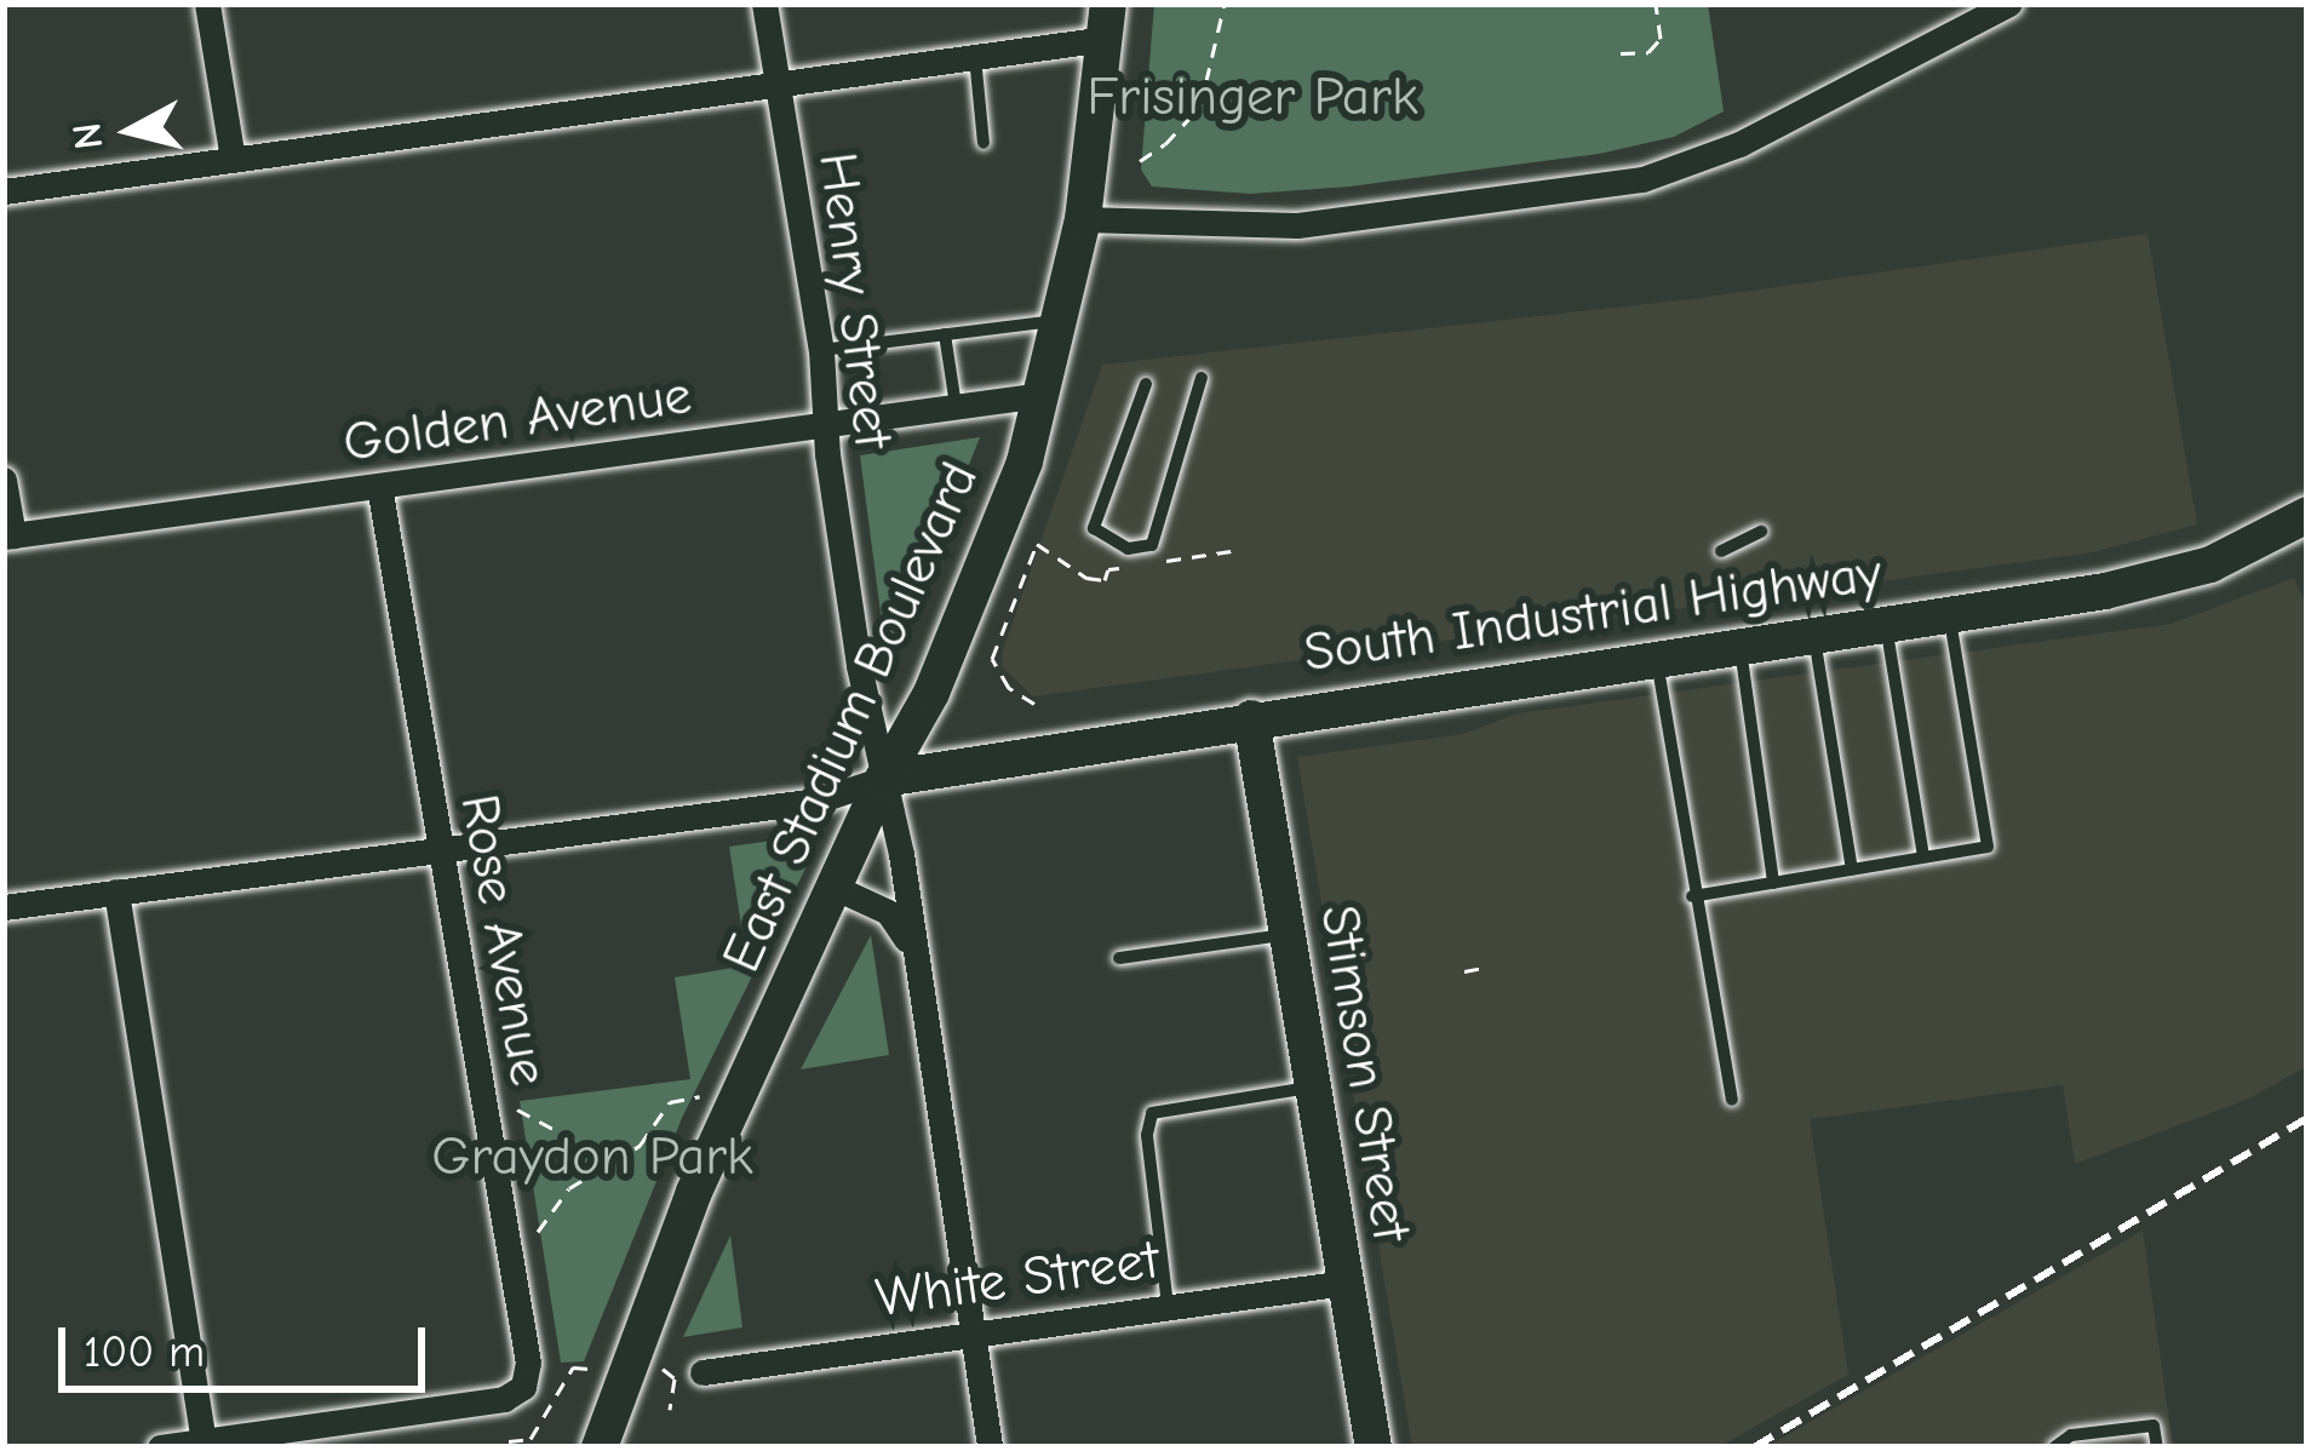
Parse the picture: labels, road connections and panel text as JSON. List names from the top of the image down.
{
  "streets": {
    "street": [
      "Henry Street",
      "Golden Avenue",
      "South Industrial Highway",
      "East Stadium Boulevard",
      "Rose Avenue",
      "Stimson Street",
      "White Street"
    ]
  },
  "crossings": [
    ["Henry Street", "Golden Avenue"],
    ["Henry Street", "South Industrial Highway"],
    ["Henry Street", "East Stadium Boulevard"],
    ["Henry Street", "White Street"],
    ["Golden Avenue", "East Stadium Boulevard"],
    ["Golden Avenue", "Rose Avenue"],
    ["South Industrial Highway", "East Stadium Boulevard"],
    ["South Industrial Highway", "Stimson Street"],
    ["Stimson Street", "White Street"]
  ],
  "parks": ["Frisinger Park", "Graydon Park"],
  "scale_bar": "100 m",
  "north": "left"
}
